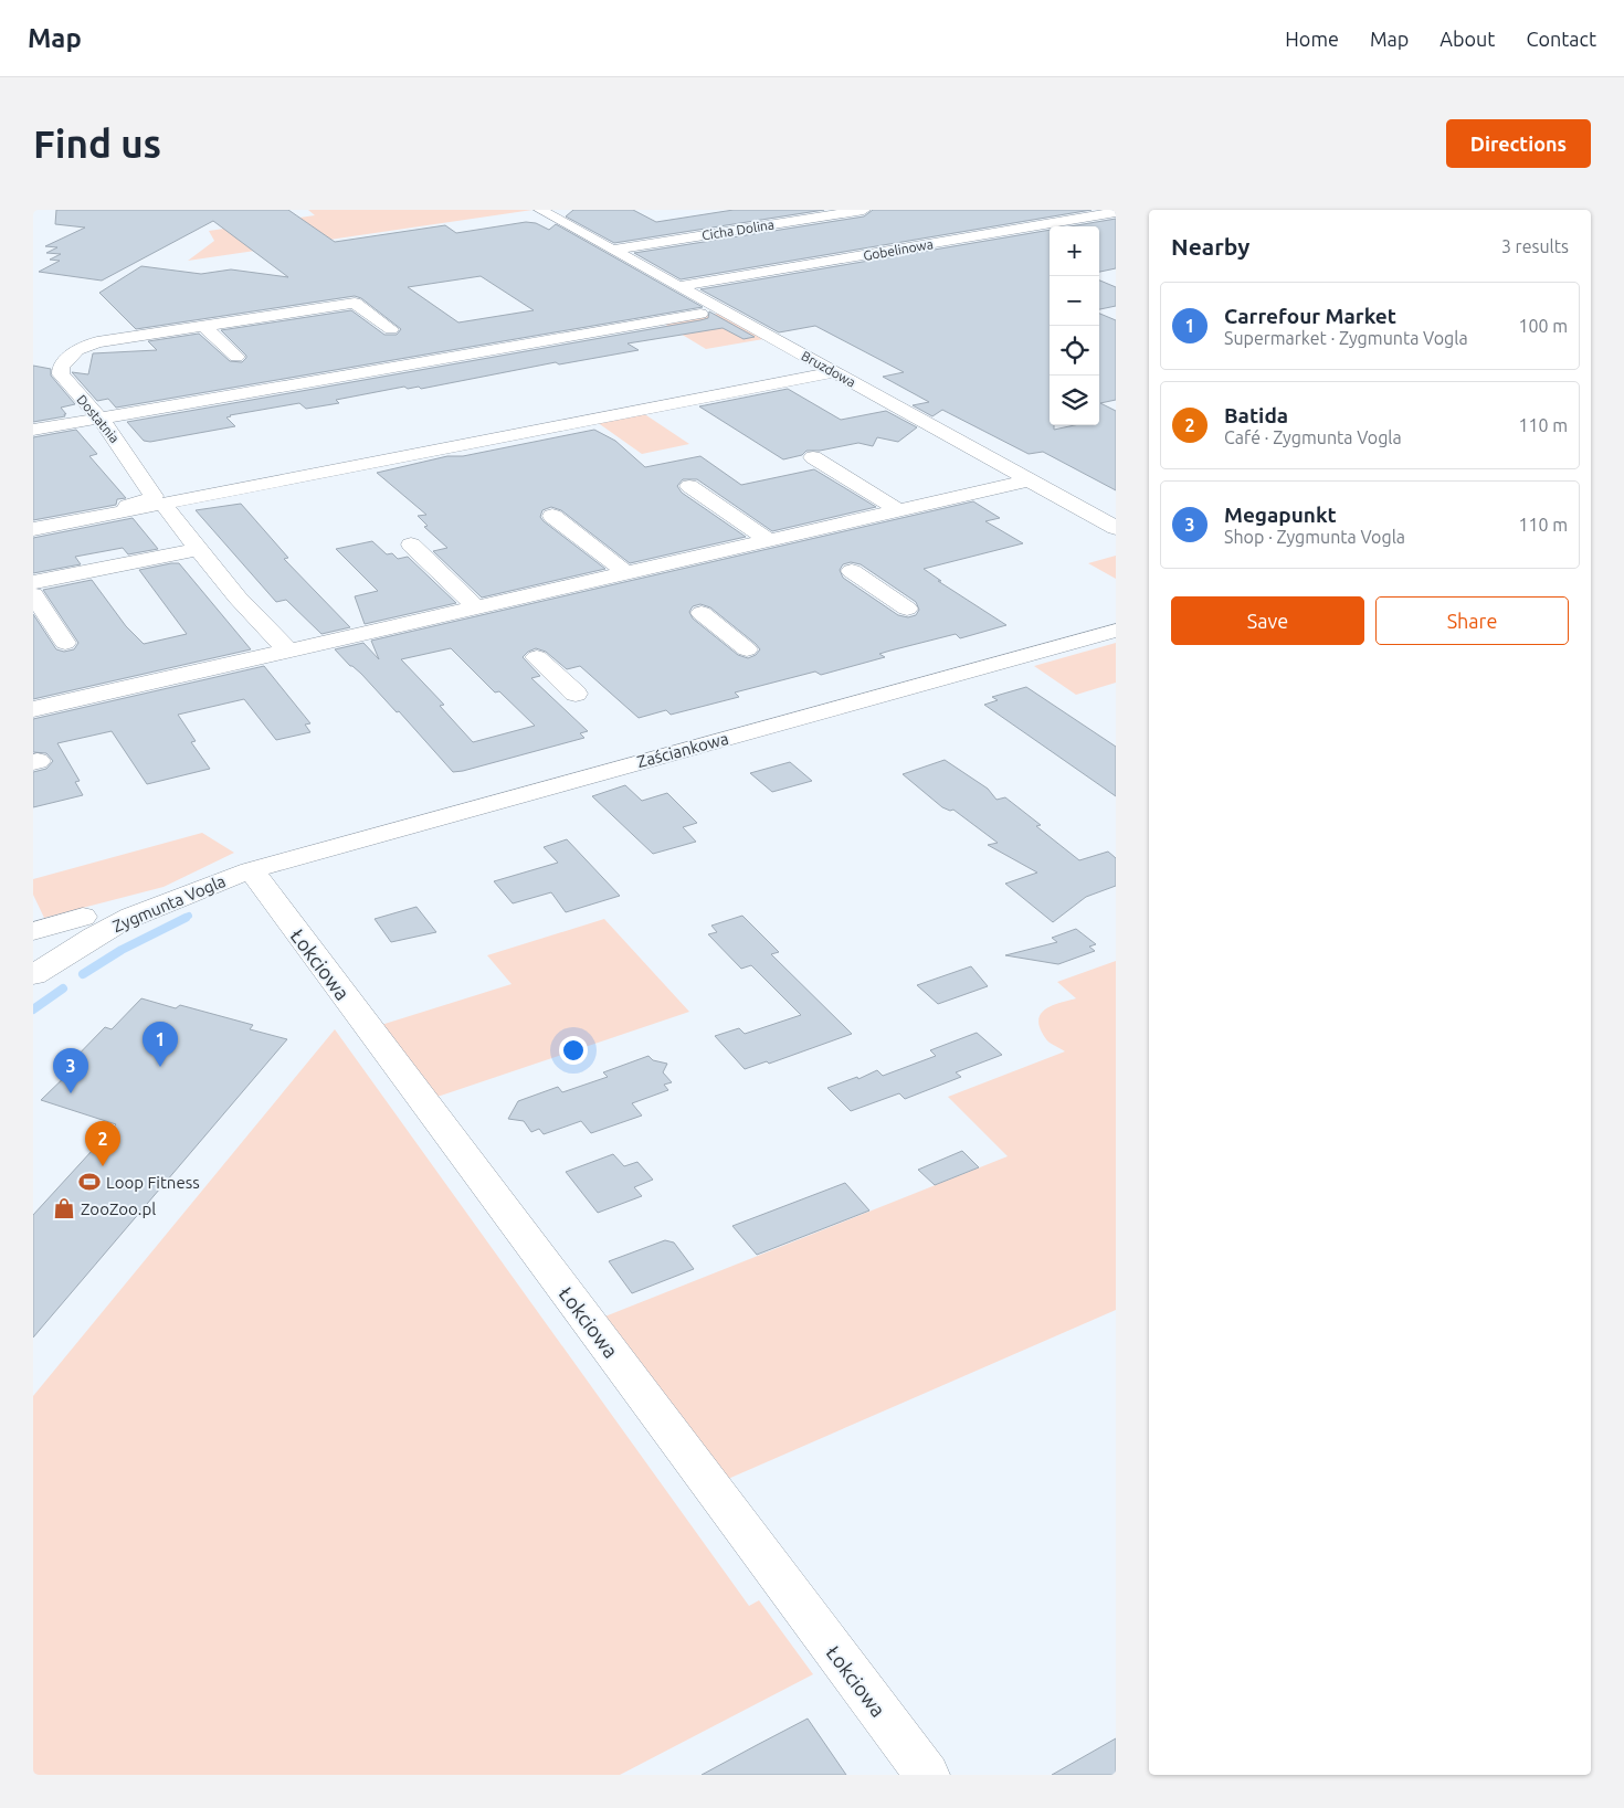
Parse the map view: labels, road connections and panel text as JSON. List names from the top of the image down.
{
  "streets": {
    "street": [
      "Cicha Dolina",
      "Gobelinowa",
      "Bruzdowa",
      "Dostatnia",
      "Zaściankowa",
      "Zygmunta Vogla",
      "Łokciowa"
    ]
  },
  "crossings": [
    ["Cicha Dolina", "Bruzdowa"],
    ["Gobelinowa", "Bruzdowa"],
    ["Zaściankowa", "Zygmunta Vogla"],
    ["Zaściankowa", "Łokciowa"],
    ["Zygmunta Vogla", "Łokciowa"]
  ],
  "places": {
    "sports": ["Loop Fitness"],
    "shop": ["ZooZoo.pl"]
  },
  "page": {
    "header": "Map",
    "nav": [
      "Home",
      "Map",
      "About",
      "Contact"
    ],
    "buttons": [
      "Directions",
      ["Save", "Share"]
    ],
    "title": "Find us",
    "heading": ["Nearby", "3 results"],
    "map_buttons": ["+", "−"],
    "list": [
      {
        "mark": "1",
        "name": "Carrefour Market",
        "note": "Supermarket · Zygmunta Vogla",
        "value": "100 m"
      },
      {
        "mark": "2",
        "name": "Batida",
        "note": "Café · Zygmunta Vogla",
        "value": "110 m"
      },
      {
        "mark": "3",
        "name": "Megapunkt",
        "note": "Shop · Zygmunta Vogla",
        "value": "110 m"
      }
    ],
    "pins": ["1", "3", "2"]
  }
}
